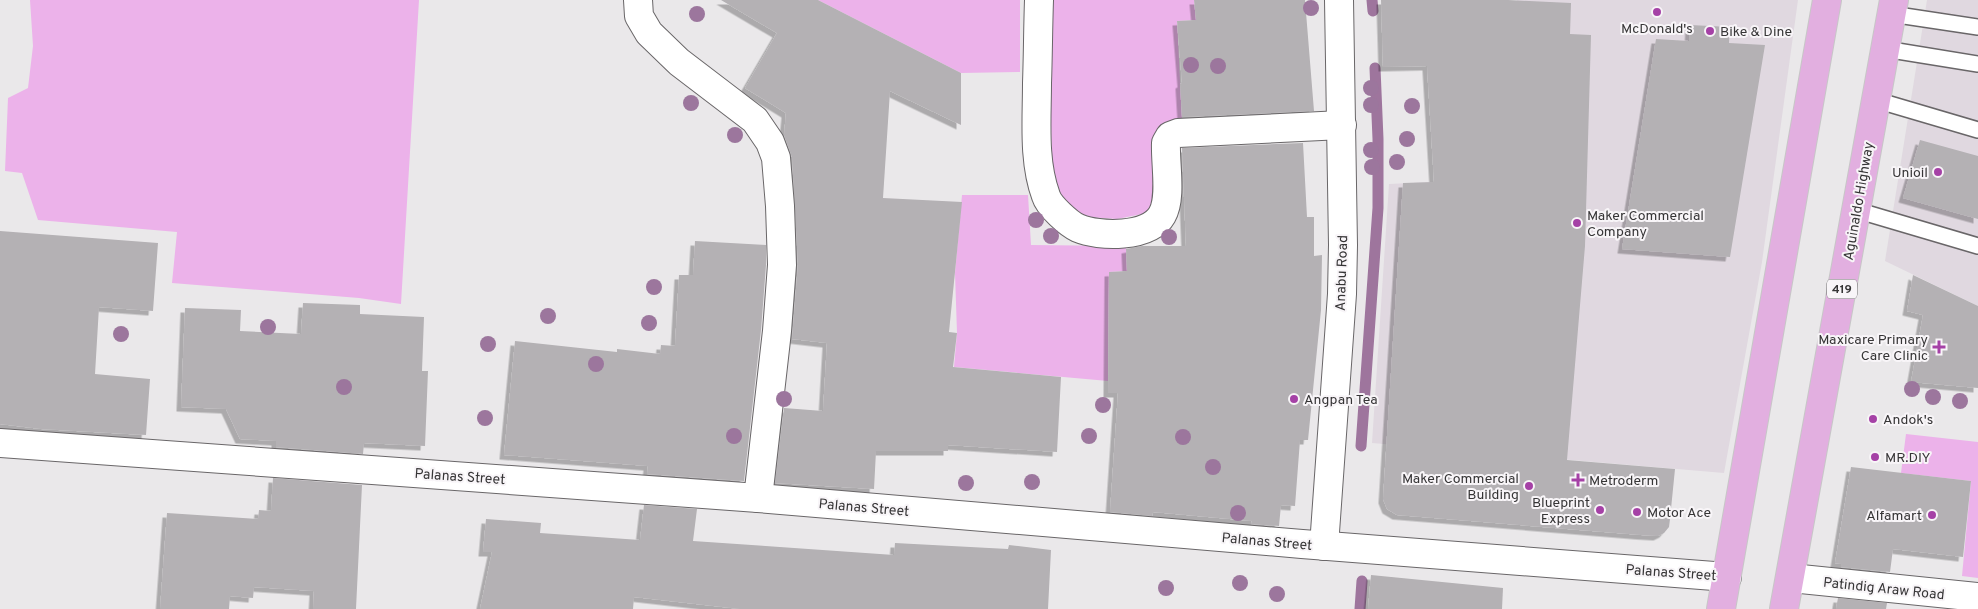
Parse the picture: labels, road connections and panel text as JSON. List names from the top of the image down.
{
  "streets": {
    "highway": ["Aguinaldo Highway", "419"],
    "main road": ["Anabu Road", "Palanas Street", "Patindig Araw Road"]
  },
  "crossings": [
    ["Aguinaldo Highway", "Patindig Araw Road"],
    ["Anabu Road", "Palanas Street"]
  ],
  "places": {
    "other": [
      "McDonald's",
      "Bike & Dine",
      "Unioil",
      "Maker Commercial Company",
      "Angpan Tea",
      "Andok's",
      "MR.DIY",
      "Maker Commercial Building",
      "Blueprint Express",
      "Motor Ace",
      "Alfamart"
    ],
    "health": ["Maxicare Primary Care Clinic", "Metroderm"]
  }
}
